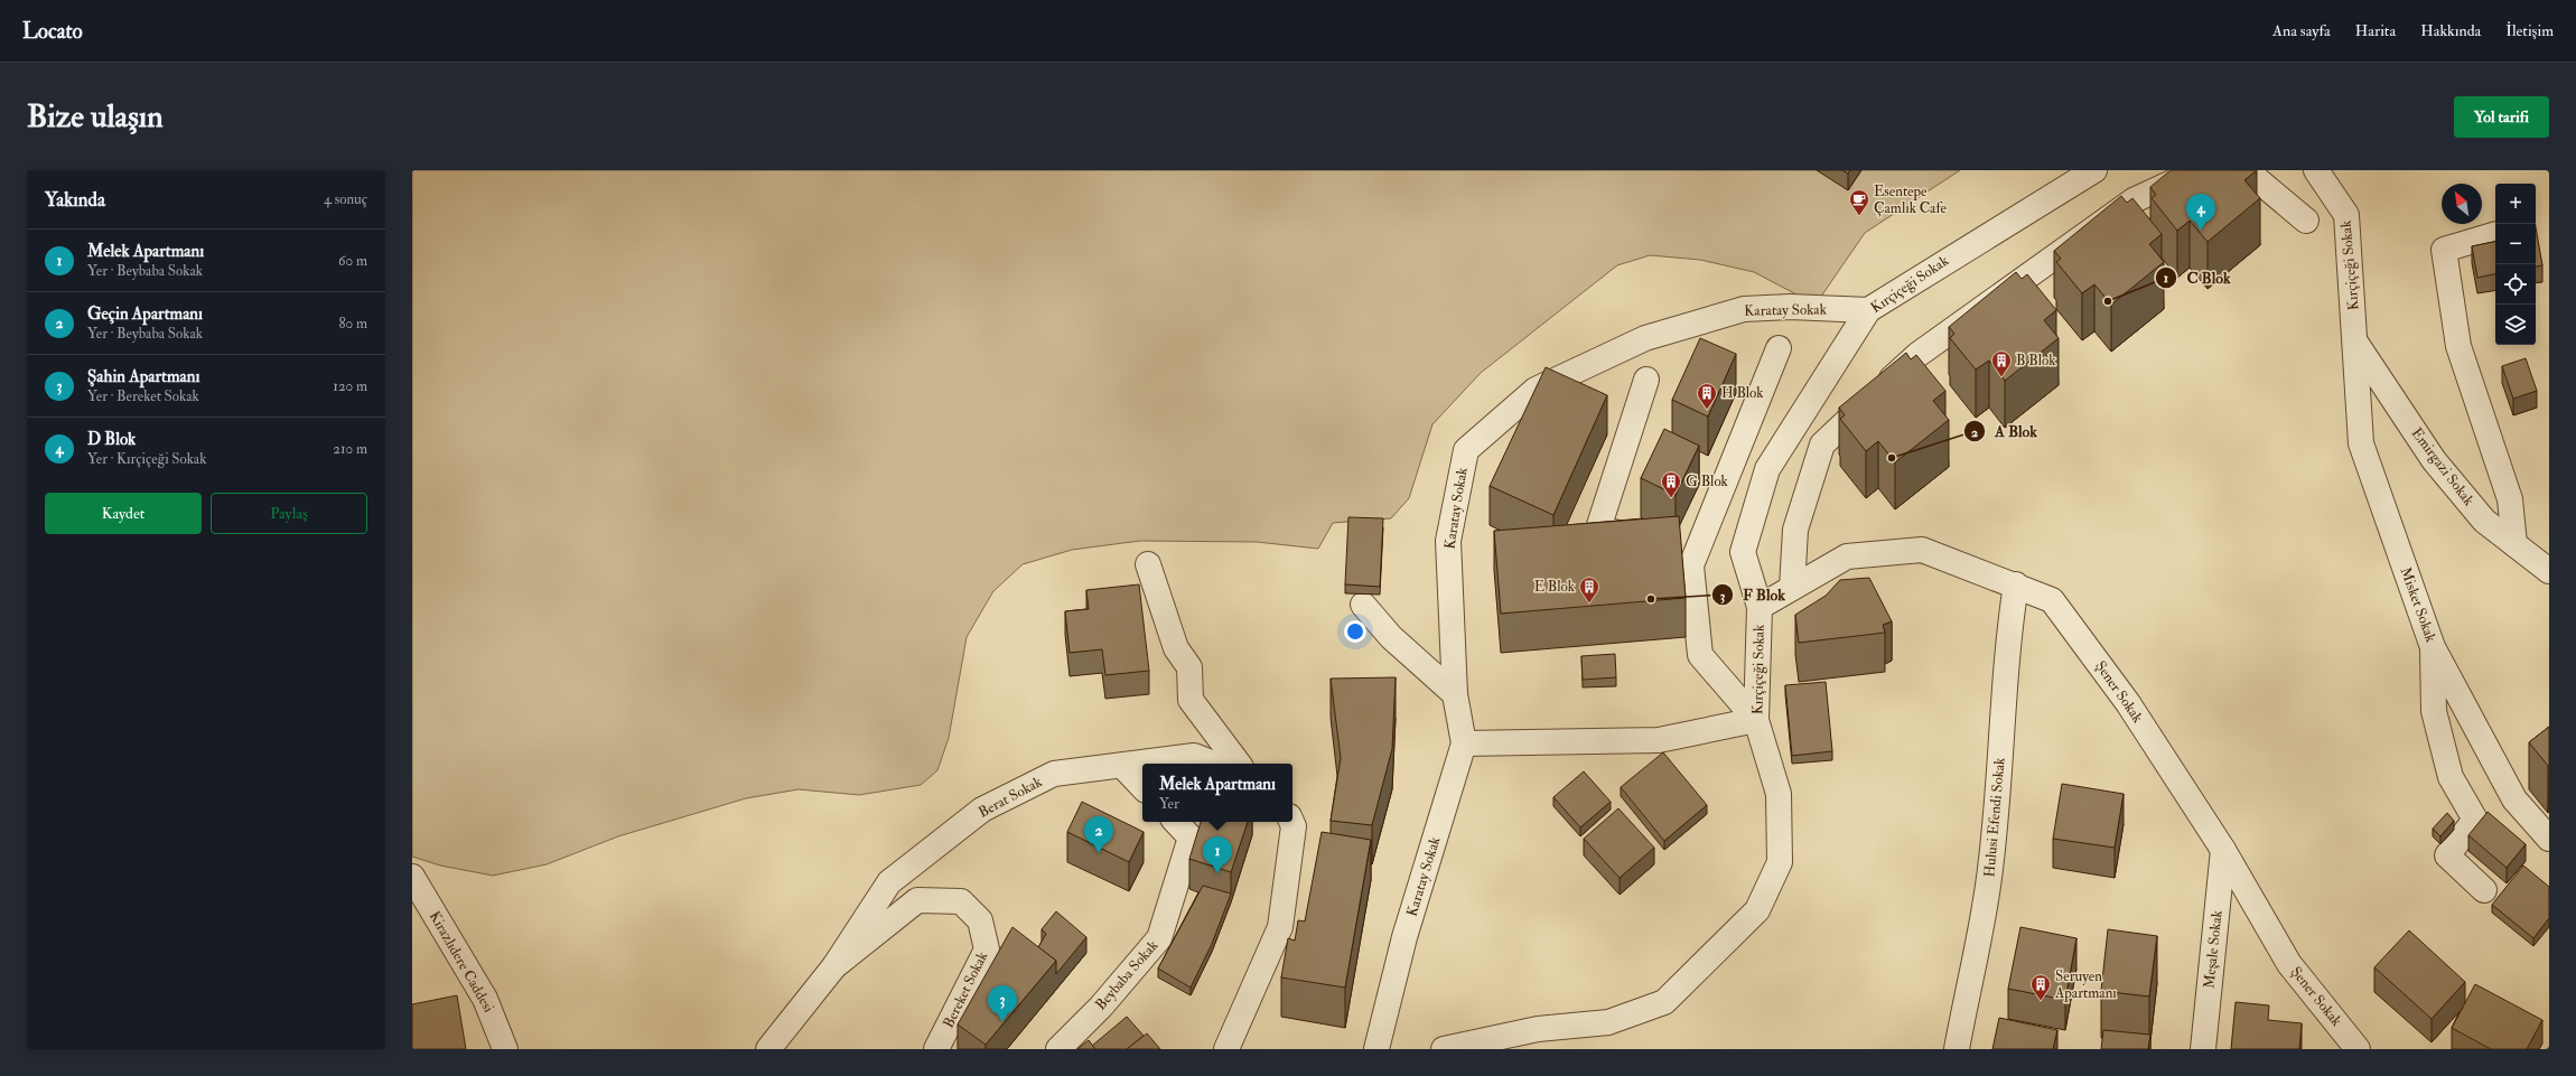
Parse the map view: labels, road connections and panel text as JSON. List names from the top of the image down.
{
  "streets": {
    "street": [
      "Kırçiçeği Sokak",
      "Karatay Sokak",
      "Emirgazi Sokak",
      "Misket Sokak",
      "Şener Sokak",
      "Berat Sokak",
      "Hulusi Efendi Sokak",
      "Meşale Sokak",
      "Kirazlıdere Caddesi",
      "Beybaba Sokak",
      "Bereket Sokak"
    ]
  },
  "crossings": [
    ["Kırçiçeği Sokak", "Karatay Sokak"],
    ["Kırçiçeği Sokak", "Emirgazi Sokak"],
    ["Kırçiçeği Sokak", "Misket Sokak"],
    ["Kırçiçeği Sokak", "Şener Sokak"],
    ["Emirgazi Sokak", "Misket Sokak"],
    ["Şener Sokak", "Hulusi Efendi Sokak"],
    ["Şener Sokak", "Meşale Sokak"],
    ["Berat Sokak", "Bereket Sokak"]
  ],
  "places": {
    "cafe": ["Esentepe Çamlık Cafe"],
    "other": ["C Blok", "A Blok", "F Blok"],
    "building": [
      "B Blok",
      "H Blok",
      "G Blok",
      "E Blok",
      "Seruyen Apartmanı"
    ]
  },
  "north": "top left",
  "page": {
    "header": "Locato",
    "nav": [
      "Ana sayfa",
      "Harita",
      "Hakkında",
      "İletişim"
    ],
    "buttons": [
      "Yol tarifi",
      ["Kaydet", "Paylaş"]
    ],
    "title": "Bize ulaşın",
    "heading": ["Yakında", "4 sonuç"],
    "map_buttons": ["+", "−"],
    "pins": [
      "4",
      "2",
      "1",
      "3"
    ],
    "list": [
      {
        "mark": "1",
        "name": "Melek Apartmanı",
        "note": "Yer · Beybaba Sokak",
        "value": "60 m"
      },
      {
        "mark": "2",
        "name": "Geçin Apartmanı",
        "note": "Yer · Beybaba Sokak",
        "value": "80 m"
      },
      {
        "mark": "3",
        "name": "Şahin Apartmanı",
        "note": "Yer · Bereket Sokak",
        "value": "120 m"
      },
      {
        "mark": "4",
        "name": "D Blok",
        "note": "Yer · Kırçiçeği Sokak",
        "value": "210 m"
      }
    ],
    "popup": ["Melek Apartmanı", "Yer"]
  }
}
